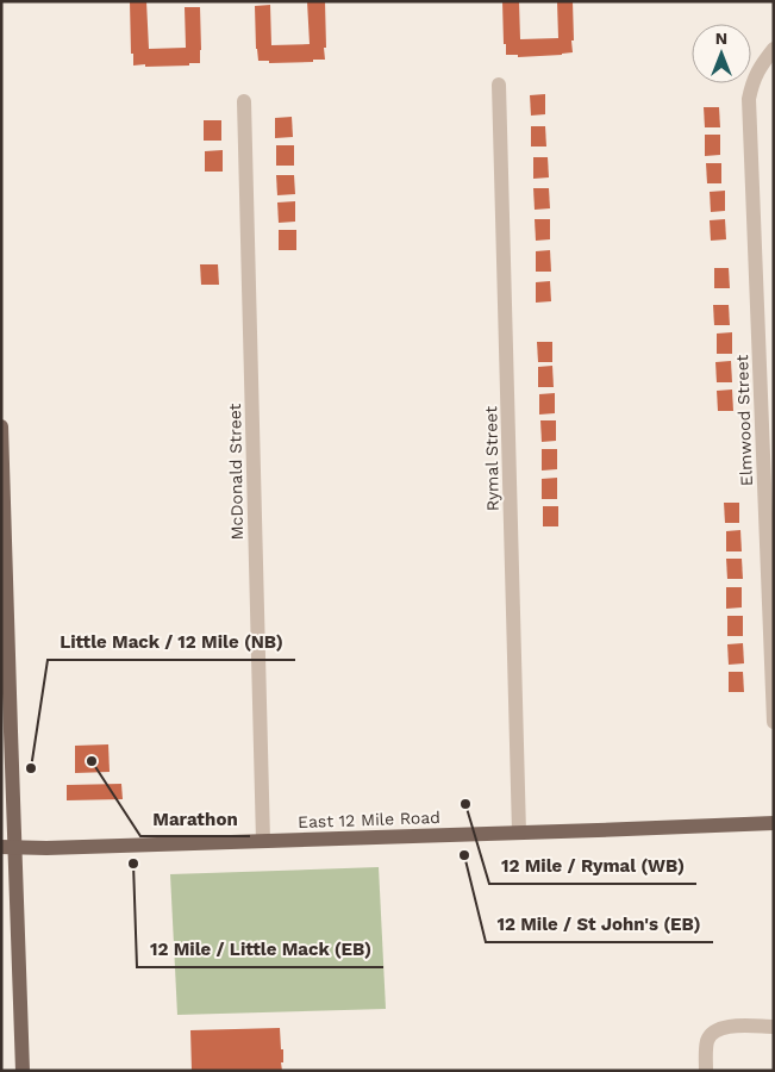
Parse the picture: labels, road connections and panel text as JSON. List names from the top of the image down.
{
  "streets": {
    "main road": ["East 12 Mile Road"],
    "street": ["Elmwood Street", "Rymal Street", "McDonald Street"]
  },
  "crossings": [
    ["Rymal Street", "East 12 Mile Road"],
    ["McDonald Street", "East 12 Mile Road"]
  ],
  "places": [
    "Marathon",
    "Little Mack / 12 Mile (NB)",
    "12 Mile / Rymal (WB)",
    "12 Mile / St John's (EB)",
    "12 Mile / Little Mack (EB)"
  ],
  "north": "top"
}
